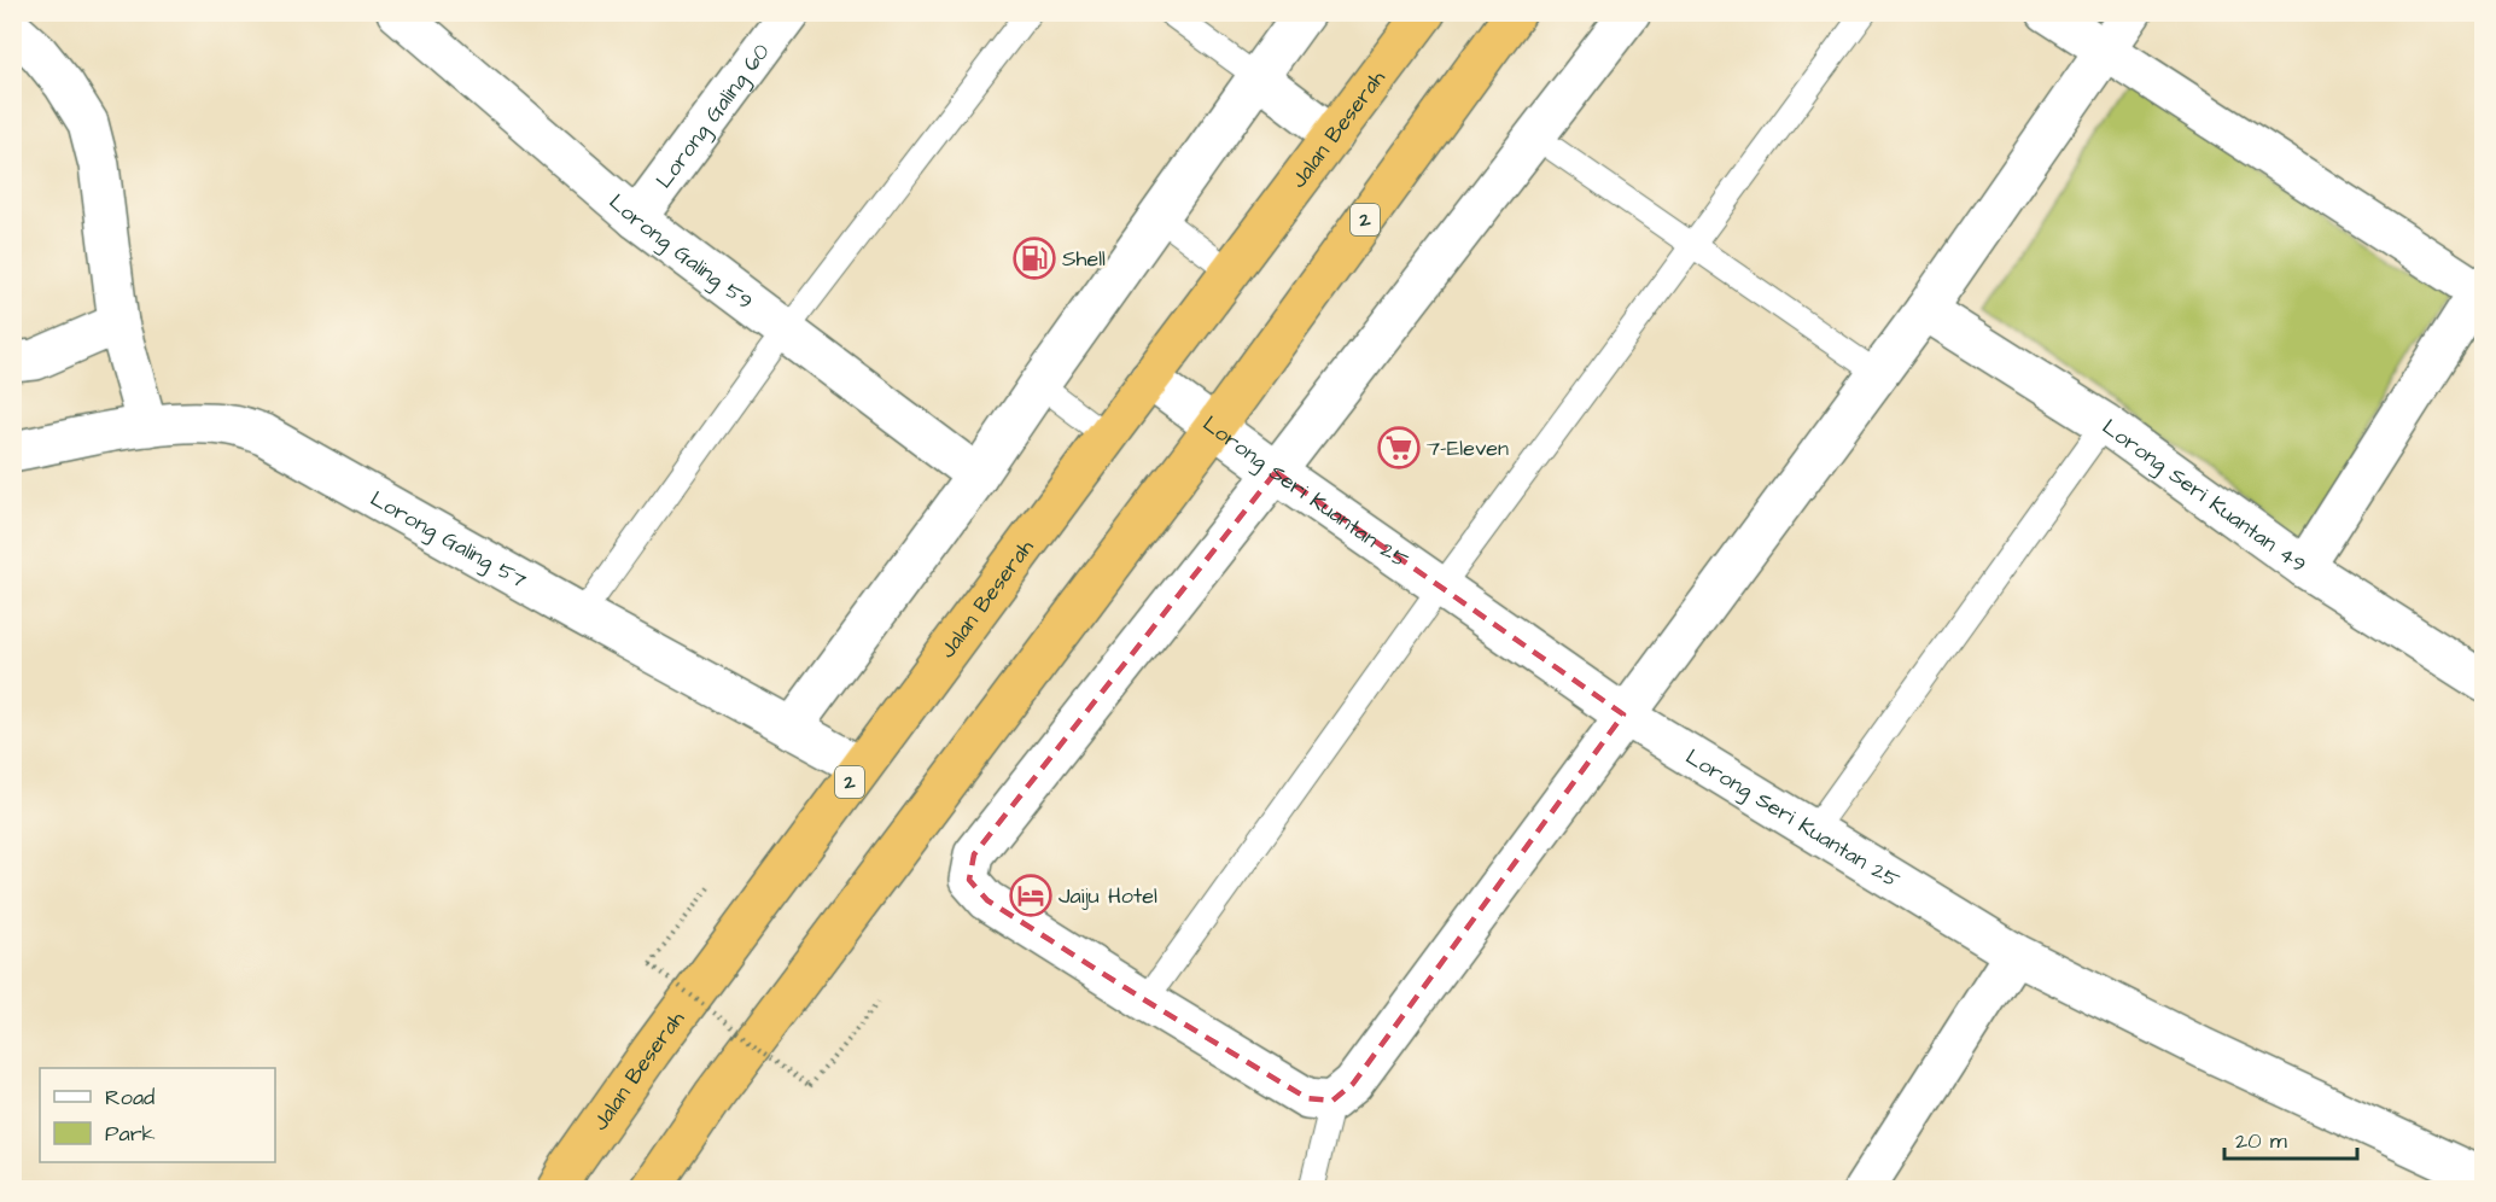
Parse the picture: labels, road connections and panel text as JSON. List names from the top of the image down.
{
  "streets": {
    "highway": ["Jalan Beserah", "2"],
    "street": [
      "Lorong Galing 60",
      "Lorong Galing 59",
      "Lorong Seri Kuantan 25",
      "Lorong Seri Kuantan 49",
      "Lorong Galing 57"
    ]
  },
  "crossings": [
    ["Lorong Galing 60", "Lorong Galing 59"],
    ["Jalan Beserah", "Lorong Seri Kuantan 25"],
    ["Jalan Beserah", "Lorong Galing 57"],
    ["2", "Lorong Seri Kuantan 25"]
  ],
  "places": {
    "fuel station": ["Shell"],
    "supermarket": ["7-Eleven"],
    "hotel": ["Jaiju Hotel"]
  },
  "legend": ["Road", "Park"],
  "scale_bar": "20 m"
}
